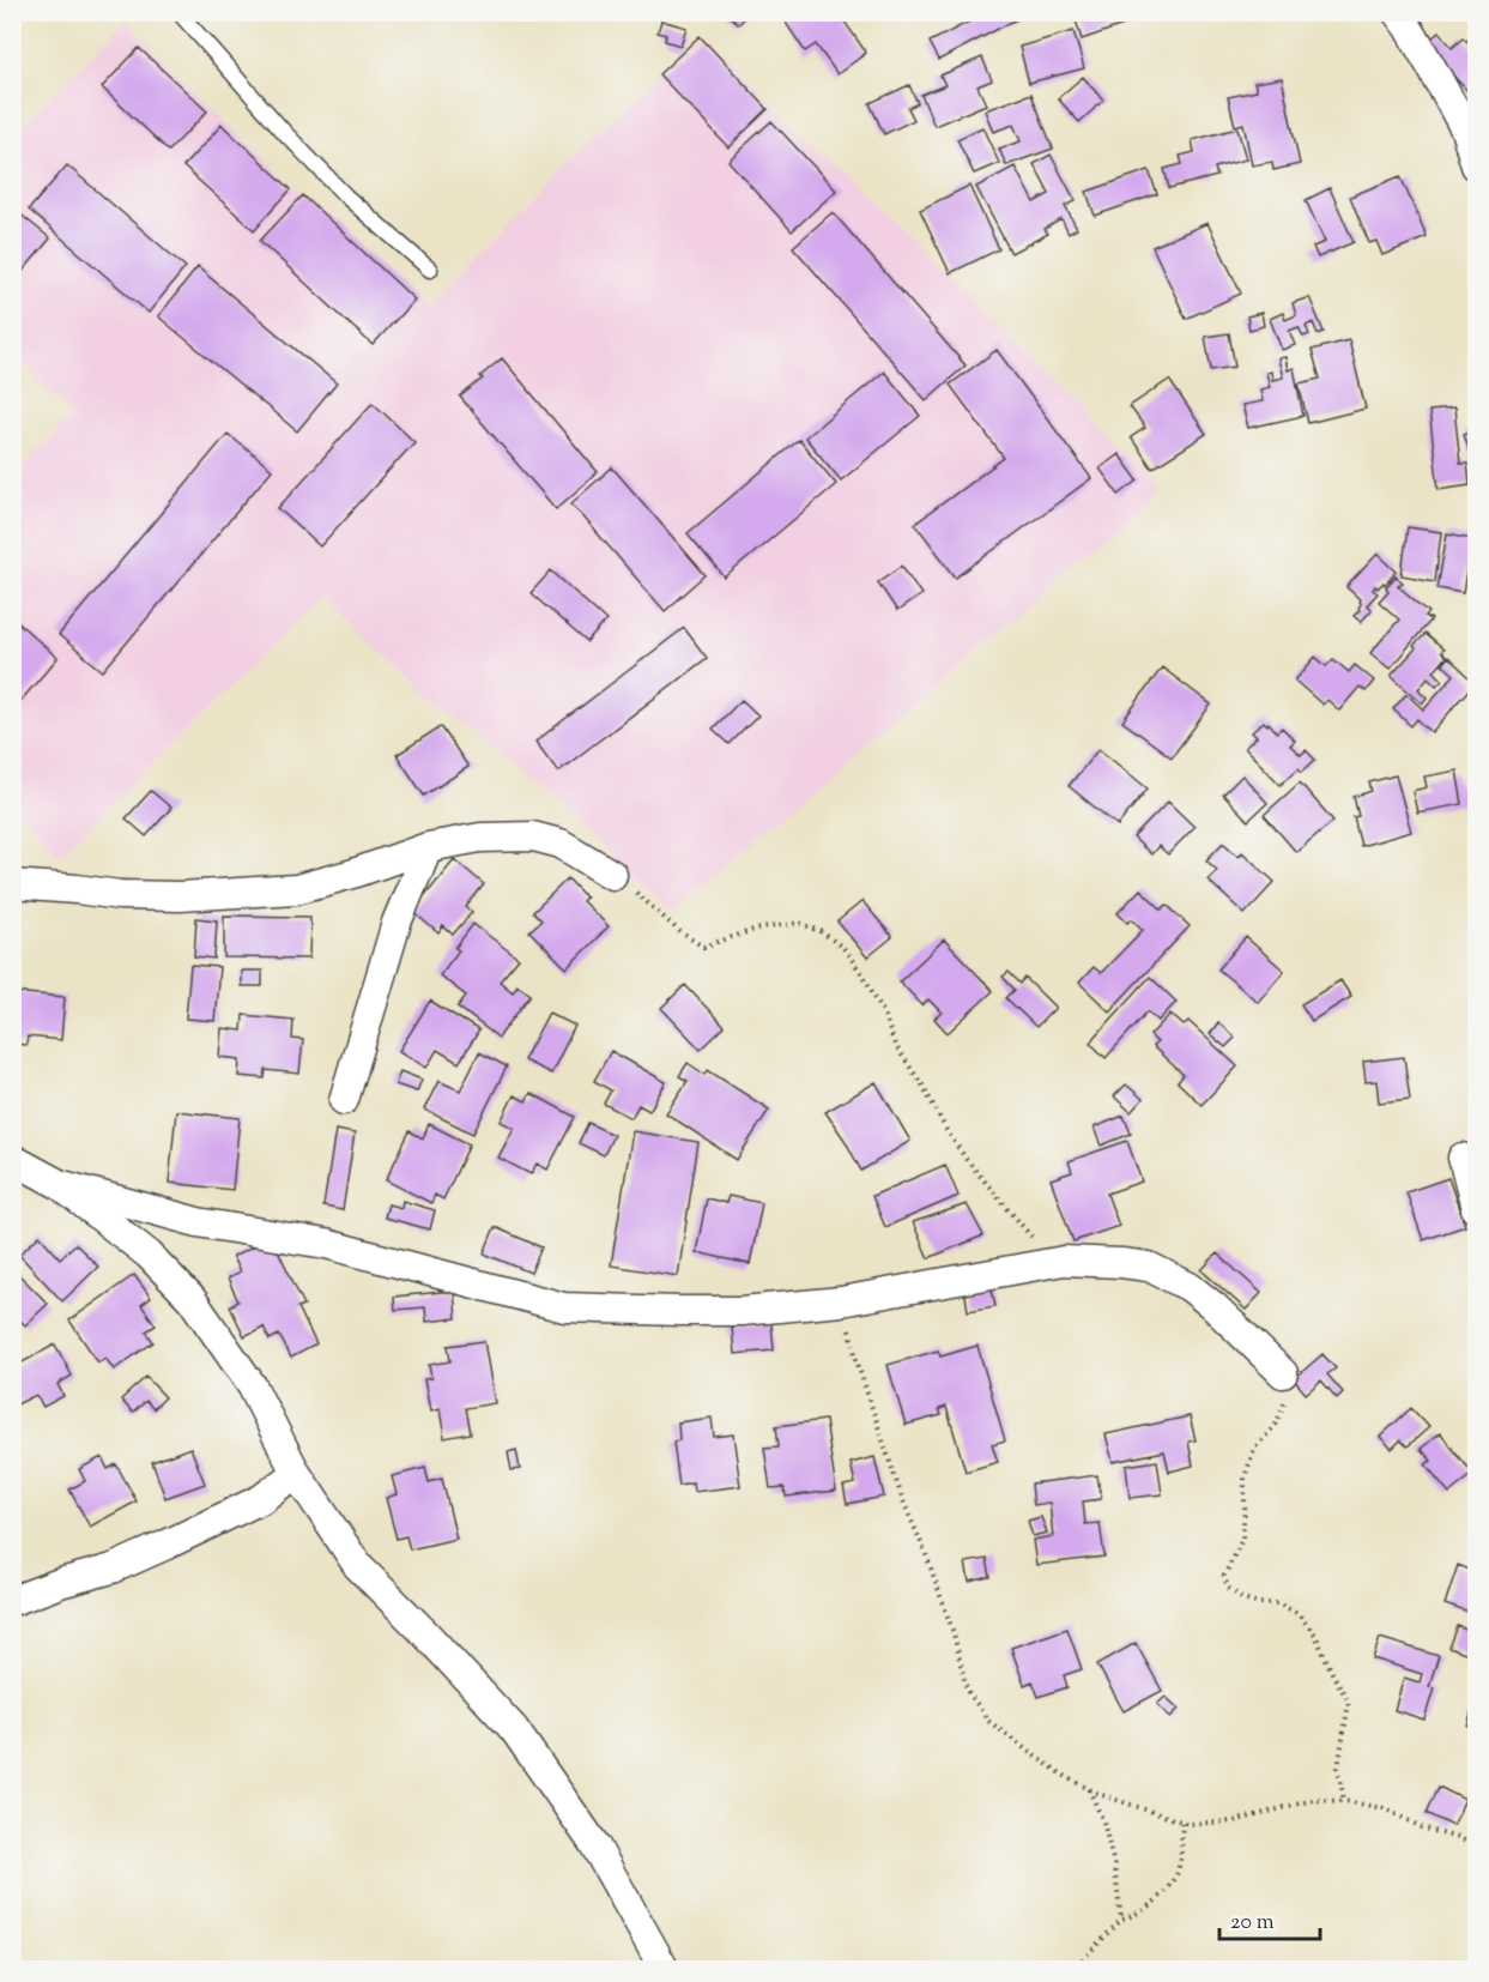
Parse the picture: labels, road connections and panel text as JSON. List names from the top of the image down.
{
  "scale_bar": "20 m"
}
